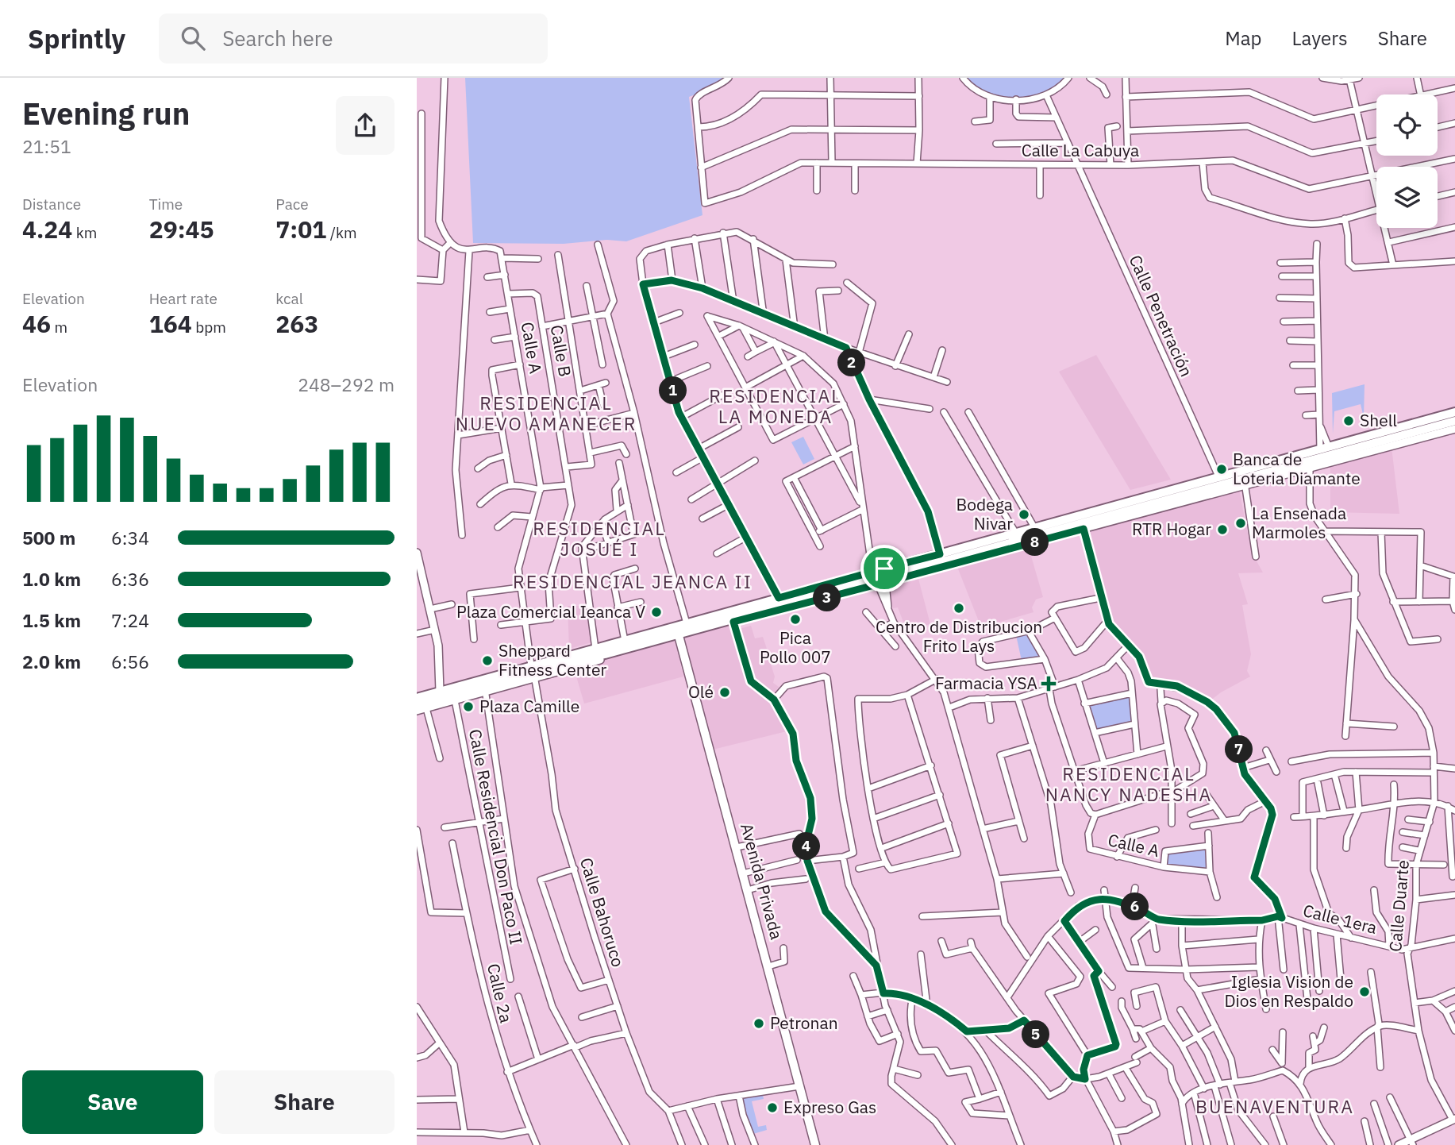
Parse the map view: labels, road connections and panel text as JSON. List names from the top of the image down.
{
  "streets": {
    "main road": ["Avenida Privada"],
    "street": [
      "Calle La Cabuya",
      "Calle Penetración",
      "Calle A",
      "Calle B",
      "Calle Residencial Don Paco II",
      "Calle Duarte",
      "Calle Bahoruco",
      "Calle 1era",
      "Calle 2a"
    ]
  },
  "crossings": [
    ["Calle La Cabuya", "Calle Penetración"],
    ["Calle A", "Calle B"],
    ["Calle A", "Calle Bahoruco"],
    ["Calle Duarte", "Calle 1era"]
  ],
  "districts": [
    "RESIDENCIAL LA MONEDA",
    "RESIDENCIAL NUEVO AMANECER",
    "RESIDENCIAL JOSUÉ I",
    "RESIDENCIAL JEANCA II",
    "RESIDENCIAL NANCY NADESHA",
    "BUENAVENTURA"
  ],
  "places": {
    "other": [
      "Shell",
      "Banca de Loteria Diamante",
      "Bodega Nivar",
      "La Ensenada Marmoles",
      "RTR Hogar",
      "Centro de Distribucion Frito Lays",
      "Plaza Comercial Ieanca V",
      "Pica Pollo 007",
      "Sheppard Fitness Center",
      "Olé",
      "Plaza Camille",
      "Iglesia Vision de Dios en Respaldo",
      "Petronan",
      "Expreso Gas"
    ],
    "health": ["Farmacia YSA"]
  },
  "page": {
    "header": "Sprintly",
    "search": "Search here",
    "nav": ["Map", "Layers", "Share"],
    "heading": ["Evening run", "21:51"],
    "stats": [
      ["Distance", "4.24 km"],
      ["Time", "29:45"],
      ["Pace", "7:01 /km"],
      ["Elevation", "46 m"],
      ["Heart rate", "164 bpm"],
      ["kcal", "263"]
    ],
    "pins": [
      "2",
      "1",
      "8",
      "3",
      "7",
      "4",
      "6",
      "5"
    ],
    "chart": ["Elevation", "248–292 m"],
    "list": [
      {
        "name": "500 m",
        "note": "6:34"
      },
      {
        "name": "1.0 km",
        "note": "6:36"
      },
      {
        "name": "1.5 km",
        "note": "7:24"
      },
      {
        "name": "2.0 km",
        "note": "6:56"
      }
    ],
    "buttons": ["Save", "Share"]
  }
}
